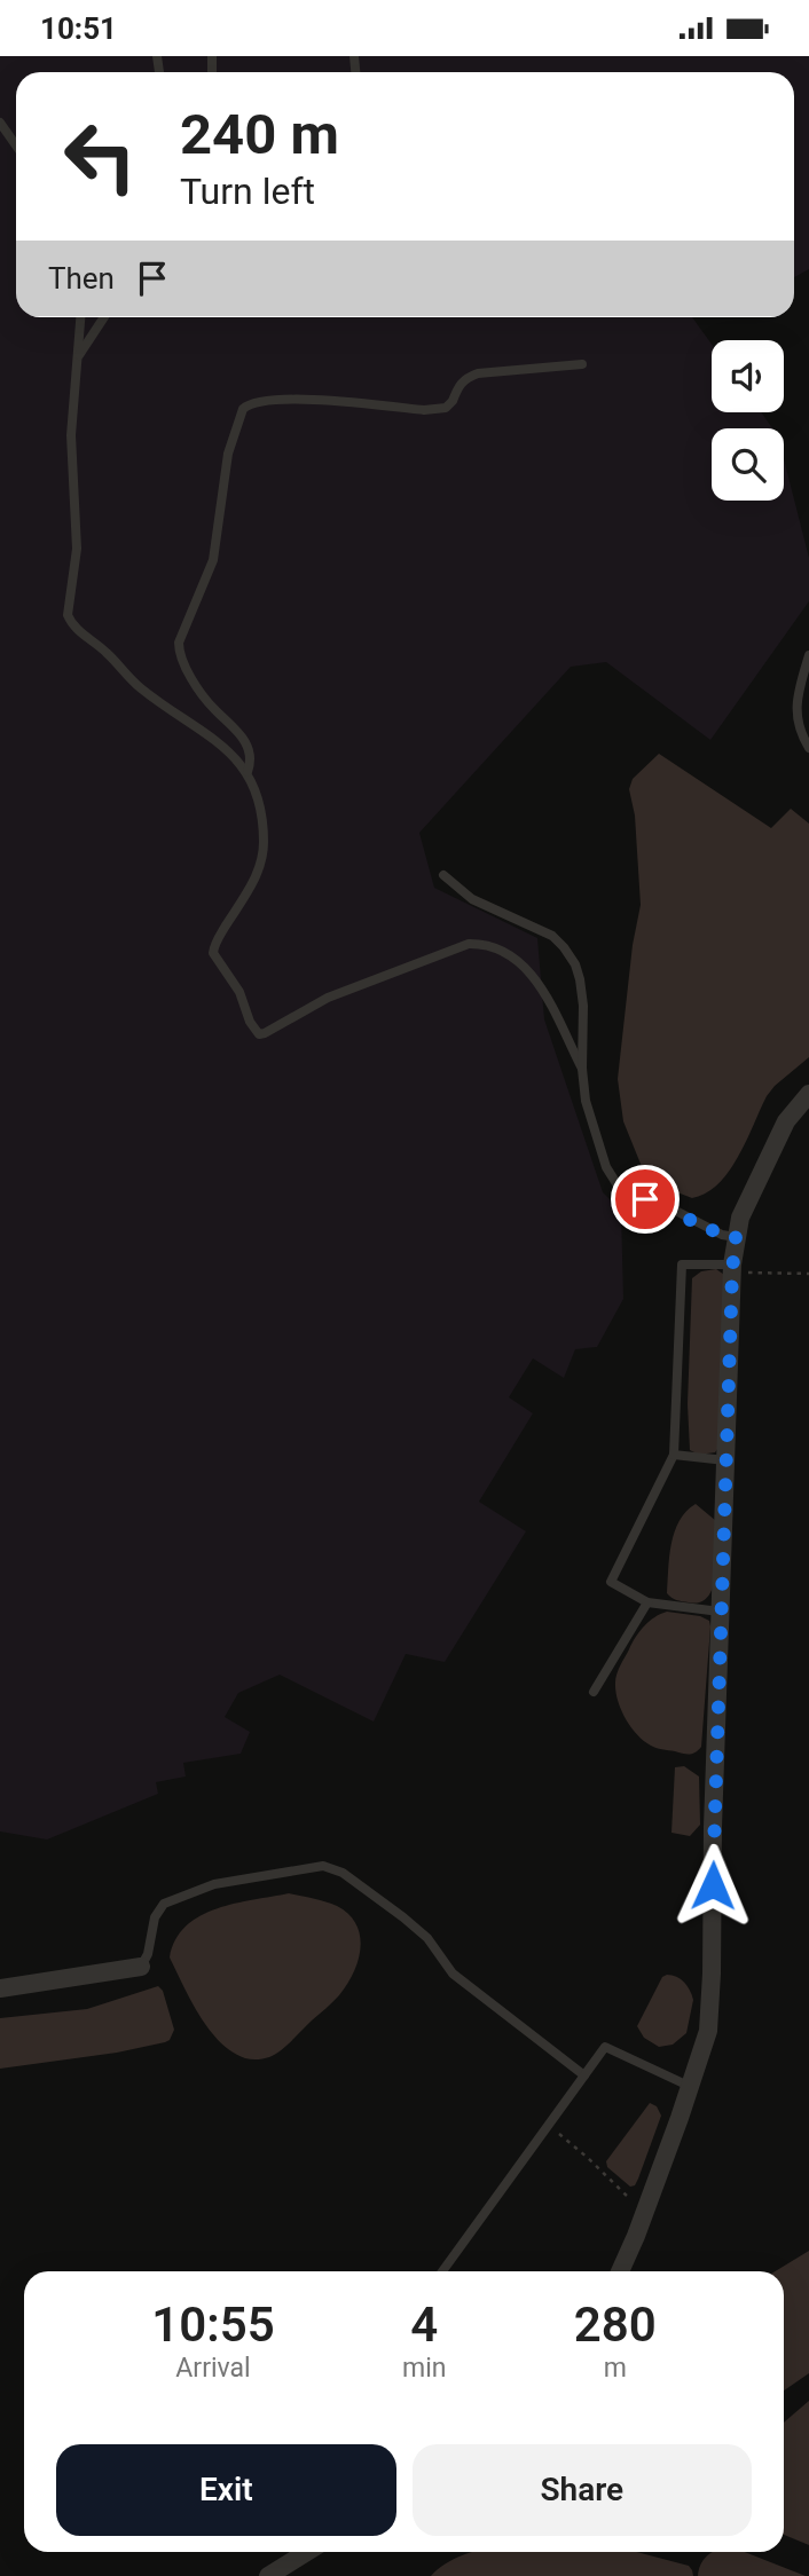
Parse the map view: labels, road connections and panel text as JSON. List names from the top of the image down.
{
  "page": {
    "status": "10:51",
    "turn": ["240 m", "Turn left"],
    "then": "Then",
    "eta": [
      "10:55",
      "Arrival",
      "4",
      "min",
      "280",
      "m"
    ],
    "buttons": ["Exit", "Share"]
  }
}
